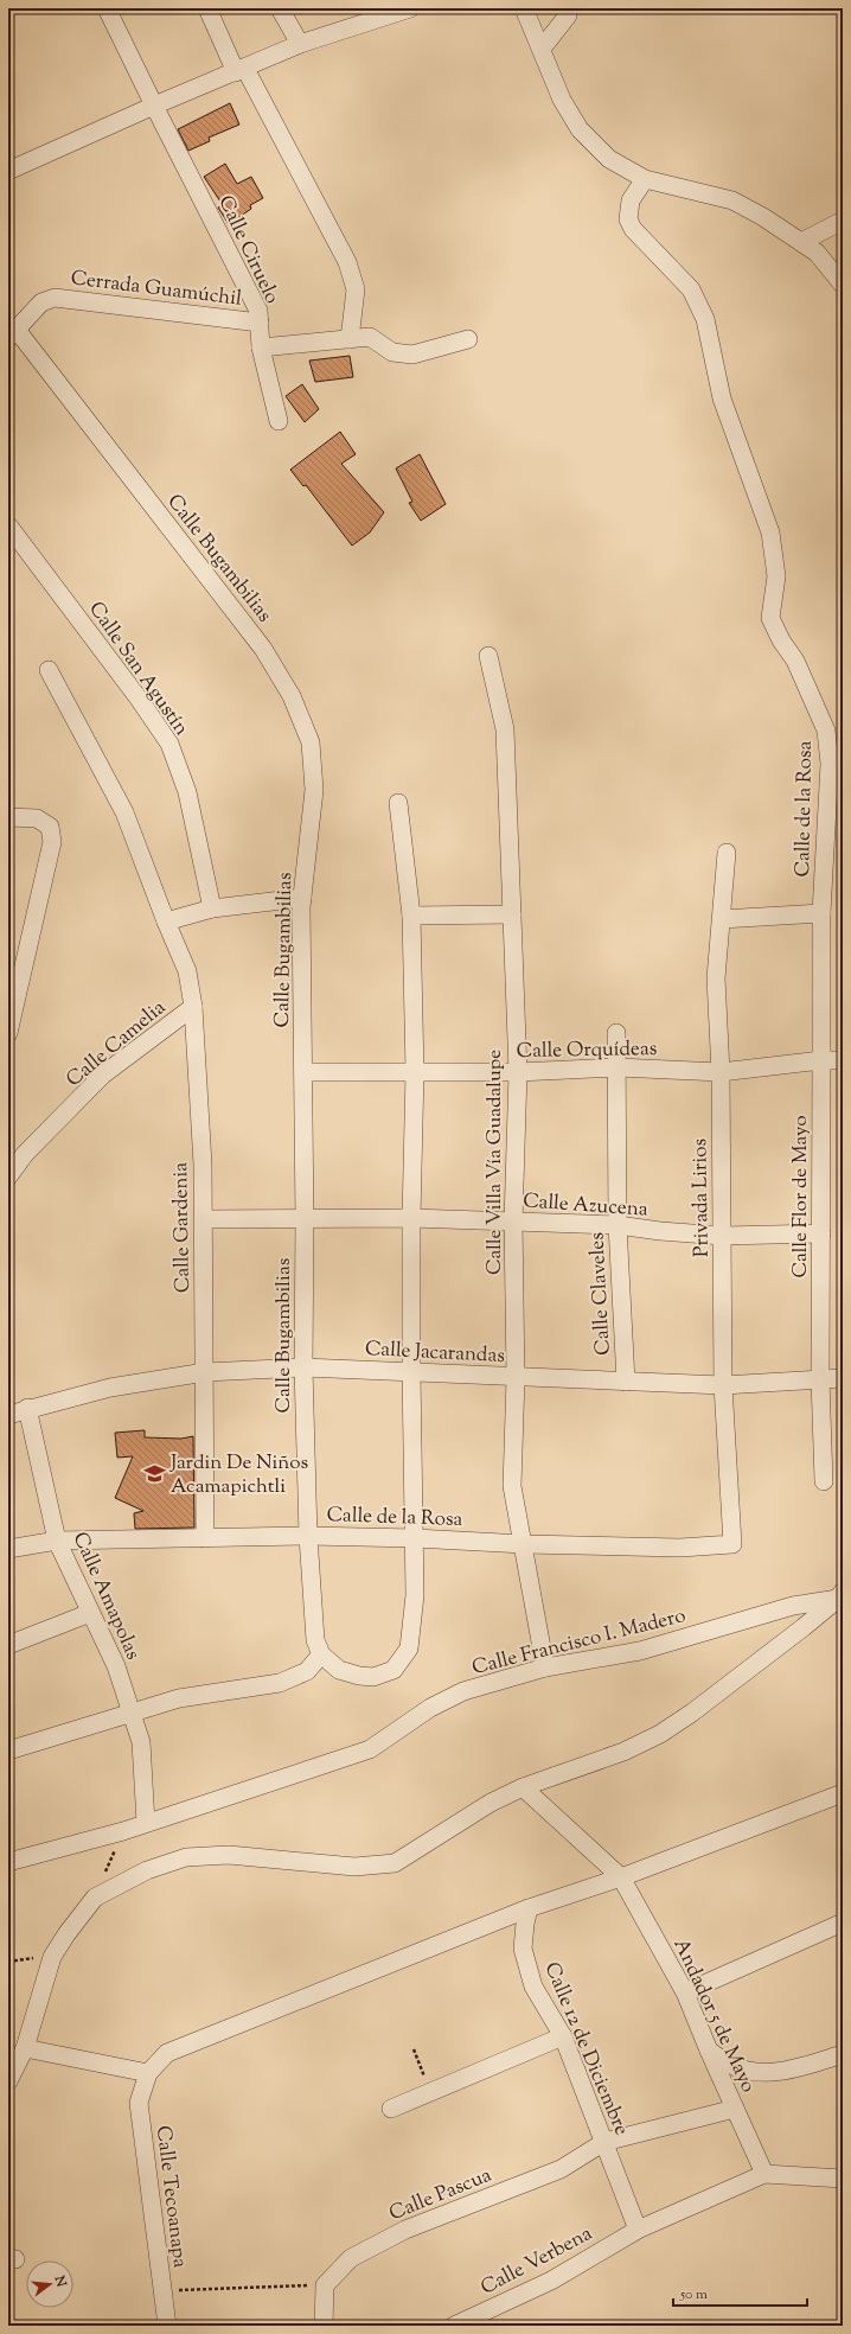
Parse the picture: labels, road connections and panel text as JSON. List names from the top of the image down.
{
  "streets": {
    "street": [
      "Calle Ciruelo",
      "Cerrada Guamúchil",
      "Calle Bugambilias",
      "Calle San Agustín",
      "Calle de la Rosa",
      "Calle Camelia",
      "Calle Orquídeas",
      "Calle Villa Vía Guadalupe",
      "Calle Flor de Mayo",
      "Privada Lirios",
      "Calle Azucena",
      "Calle Gardenia",
      "Calle Claveles",
      "Calle Jacarandas",
      "Calle Amapolas",
      "Calle Francisco I. Madero",
      "Andador 5 de Mayo",
      "Calle 12 de Diciembre",
      "Calle Pascua",
      "Calle Tecoanapa",
      "Calle Verbena"
    ]
  },
  "crossings": [
    ["Calle Ciruelo", "Cerrada Guamúchil"],
    ["Cerrada Guamúchil", "Calle Bugambilias"],
    ["Calle Bugambilias", "Calle de la Rosa"],
    ["Calle Bugambilias", "Calle Orquídeas"],
    ["Calle Bugambilias", "Calle Azucena"],
    ["Calle Bugambilias", "Calle Jacarandas"],
    ["Calle de la Rosa", "Calle Villa Vía Guadalupe"],
    ["Calle de la Rosa", "Calle Flor de Mayo"],
    ["Calle de la Rosa", "Privada Lirios"],
    ["Calle de la Rosa", "Calle Gardenia"],
    ["Calle de la Rosa", "Calle Amapolas"],
    ["Calle Camelia", "Calle Gardenia"],
    ["Calle Orquídeas", "Calle Villa Vía Guadalupe"],
    ["Calle Orquídeas", "Calle Flor de Mayo"],
    ["Calle Orquídeas", "Privada Lirios"],
    ["Calle Orquídeas", "Calle Claveles"],
    ["Calle Villa Vía Guadalupe", "Calle Azucena"],
    ["Calle Villa Vía Guadalupe", "Calle Jacarandas"],
    ["Calle Villa Vía Guadalupe", "Calle Francisco I. Madero"],
    ["Calle Flor de Mayo", "Calle Azucena"],
    ["Calle Flor de Mayo", "Calle Jacarandas"],
    ["Privada Lirios", "Calle Azucena"],
    ["Privada Lirios", "Calle Jacarandas"],
    ["Calle Azucena", "Calle Gardenia"],
    ["Calle Azucena", "Calle Claveles"],
    ["Calle Gardenia", "Calle Jacarandas"],
    ["Calle Claveles", "Calle Jacarandas"],
    ["Calle Jacarandas", "Calle Amapolas"],
    ["Calle Amapolas", "Calle Francisco I. Madero"],
    ["Andador 5 de Mayo", "Calle Pascua"],
    ["Andador 5 de Mayo", "Calle Verbena"],
    ["Calle 12 de Diciembre", "Calle Pascua"],
    ["Calle 12 de Diciembre", "Calle Verbena"]
  ],
  "places": {
    "school or university": ["Jardin De Niños Acamapichtli"]
  },
  "scale_bar": "50 m",
  "north": "right"
}
